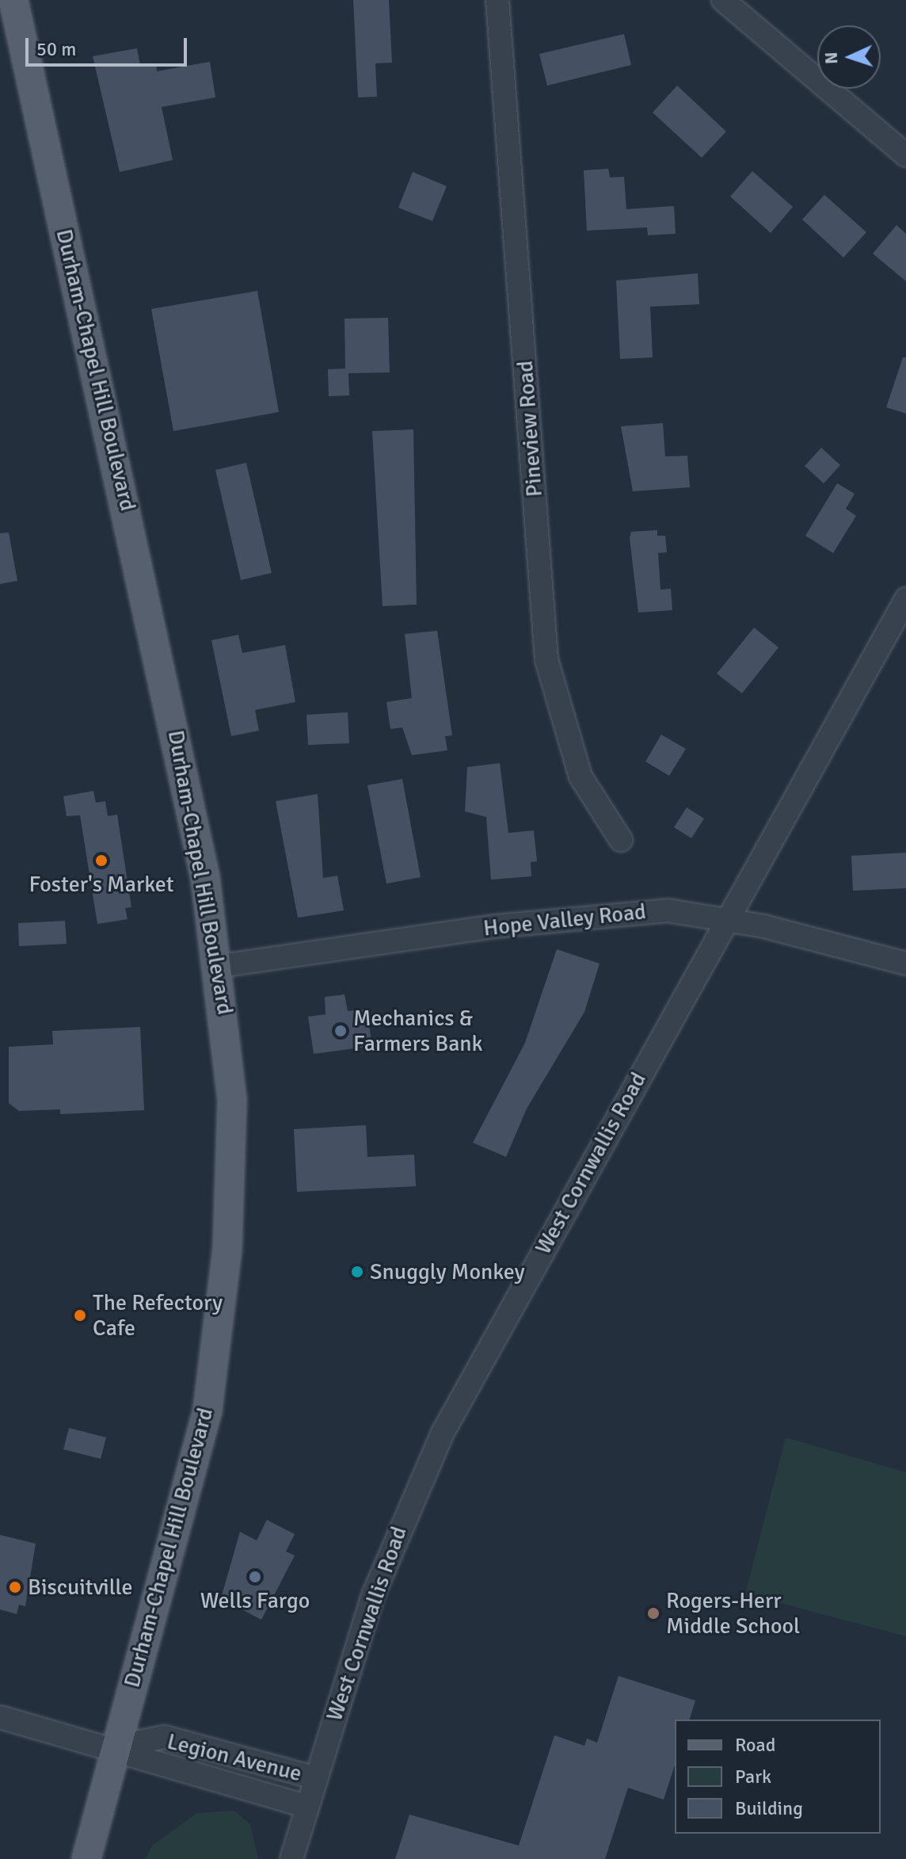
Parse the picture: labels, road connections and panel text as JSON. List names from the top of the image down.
{
  "streets": {
    "main road": ["Durham-Chapel Hill Boulevard"],
    "street": [
      "Pineview Road",
      "Hope Valley Road",
      "West Cornwallis Road",
      "Legion Avenue"
    ]
  },
  "crossings": [
    ["Durham-Chapel Hill Boulevard", "Hope Valley Road"],
    ["Durham-Chapel Hill Boulevard", "Legion Avenue"],
    ["Hope Valley Road", "West Cornwallis Road"],
    ["West Cornwallis Road", "Legion Avenue"]
  ],
  "places": [
    "Foster's Market",
    "Mechanics & Farmers Bank",
    "Snuggly Monkey",
    "The Refectory Cafe",
    "Wells Fargo",
    "Biscuitville",
    "Rogers-Herr Middle School"
  ],
  "legend": ["Road", "Park", "Building"],
  "scale_bar": "50 m",
  "north": "left"
}
